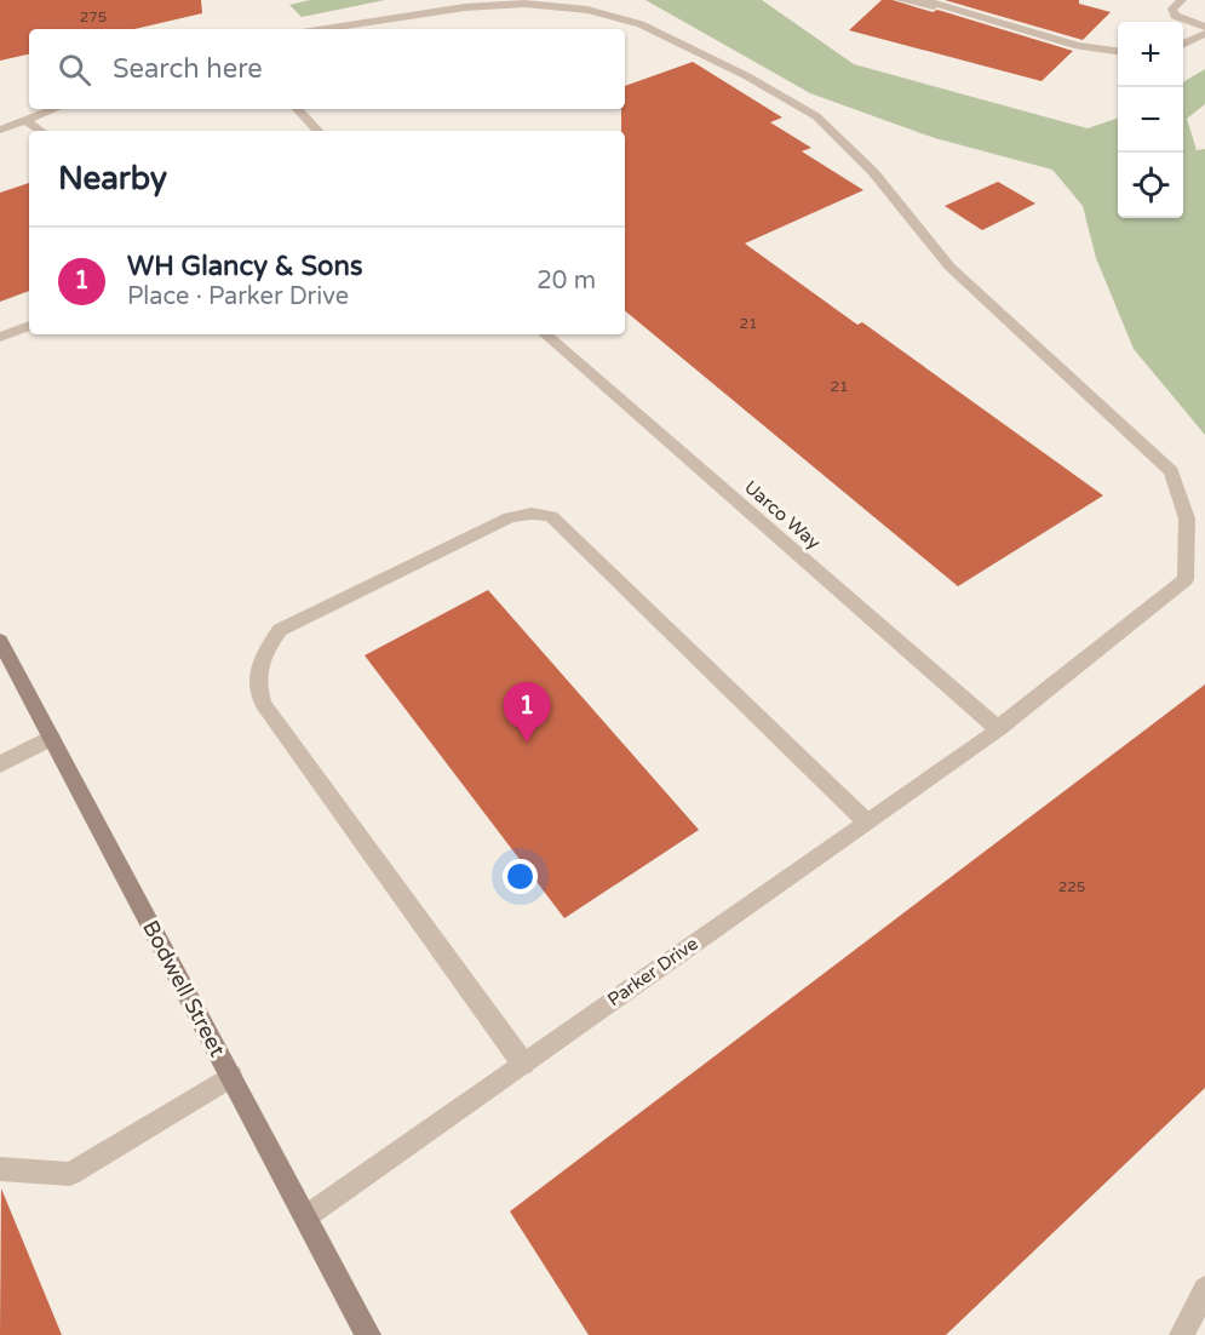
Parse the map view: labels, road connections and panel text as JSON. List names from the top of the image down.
{
  "streets": {
    "street": ["Uarco Way", "Parker Drive", "Bodwell Street"]
  },
  "crossings": [
    ["Uarco Way", "Parker Drive"],
    ["Parker Drive", "Bodwell Street"]
  ],
  "house_numbers": [
    "275",
    "21",
    "21",
    "225"
  ],
  "page": {
    "map_buttons": ["+", "−"],
    "search": "Search here",
    "heading": "Nearby",
    "list": [
      {
        "mark": "1",
        "name": "WH Glancy & Sons",
        "note": "Place · Parker Drive",
        "value": "20 m"
      }
    ],
    "pins": "1"
  }
}
